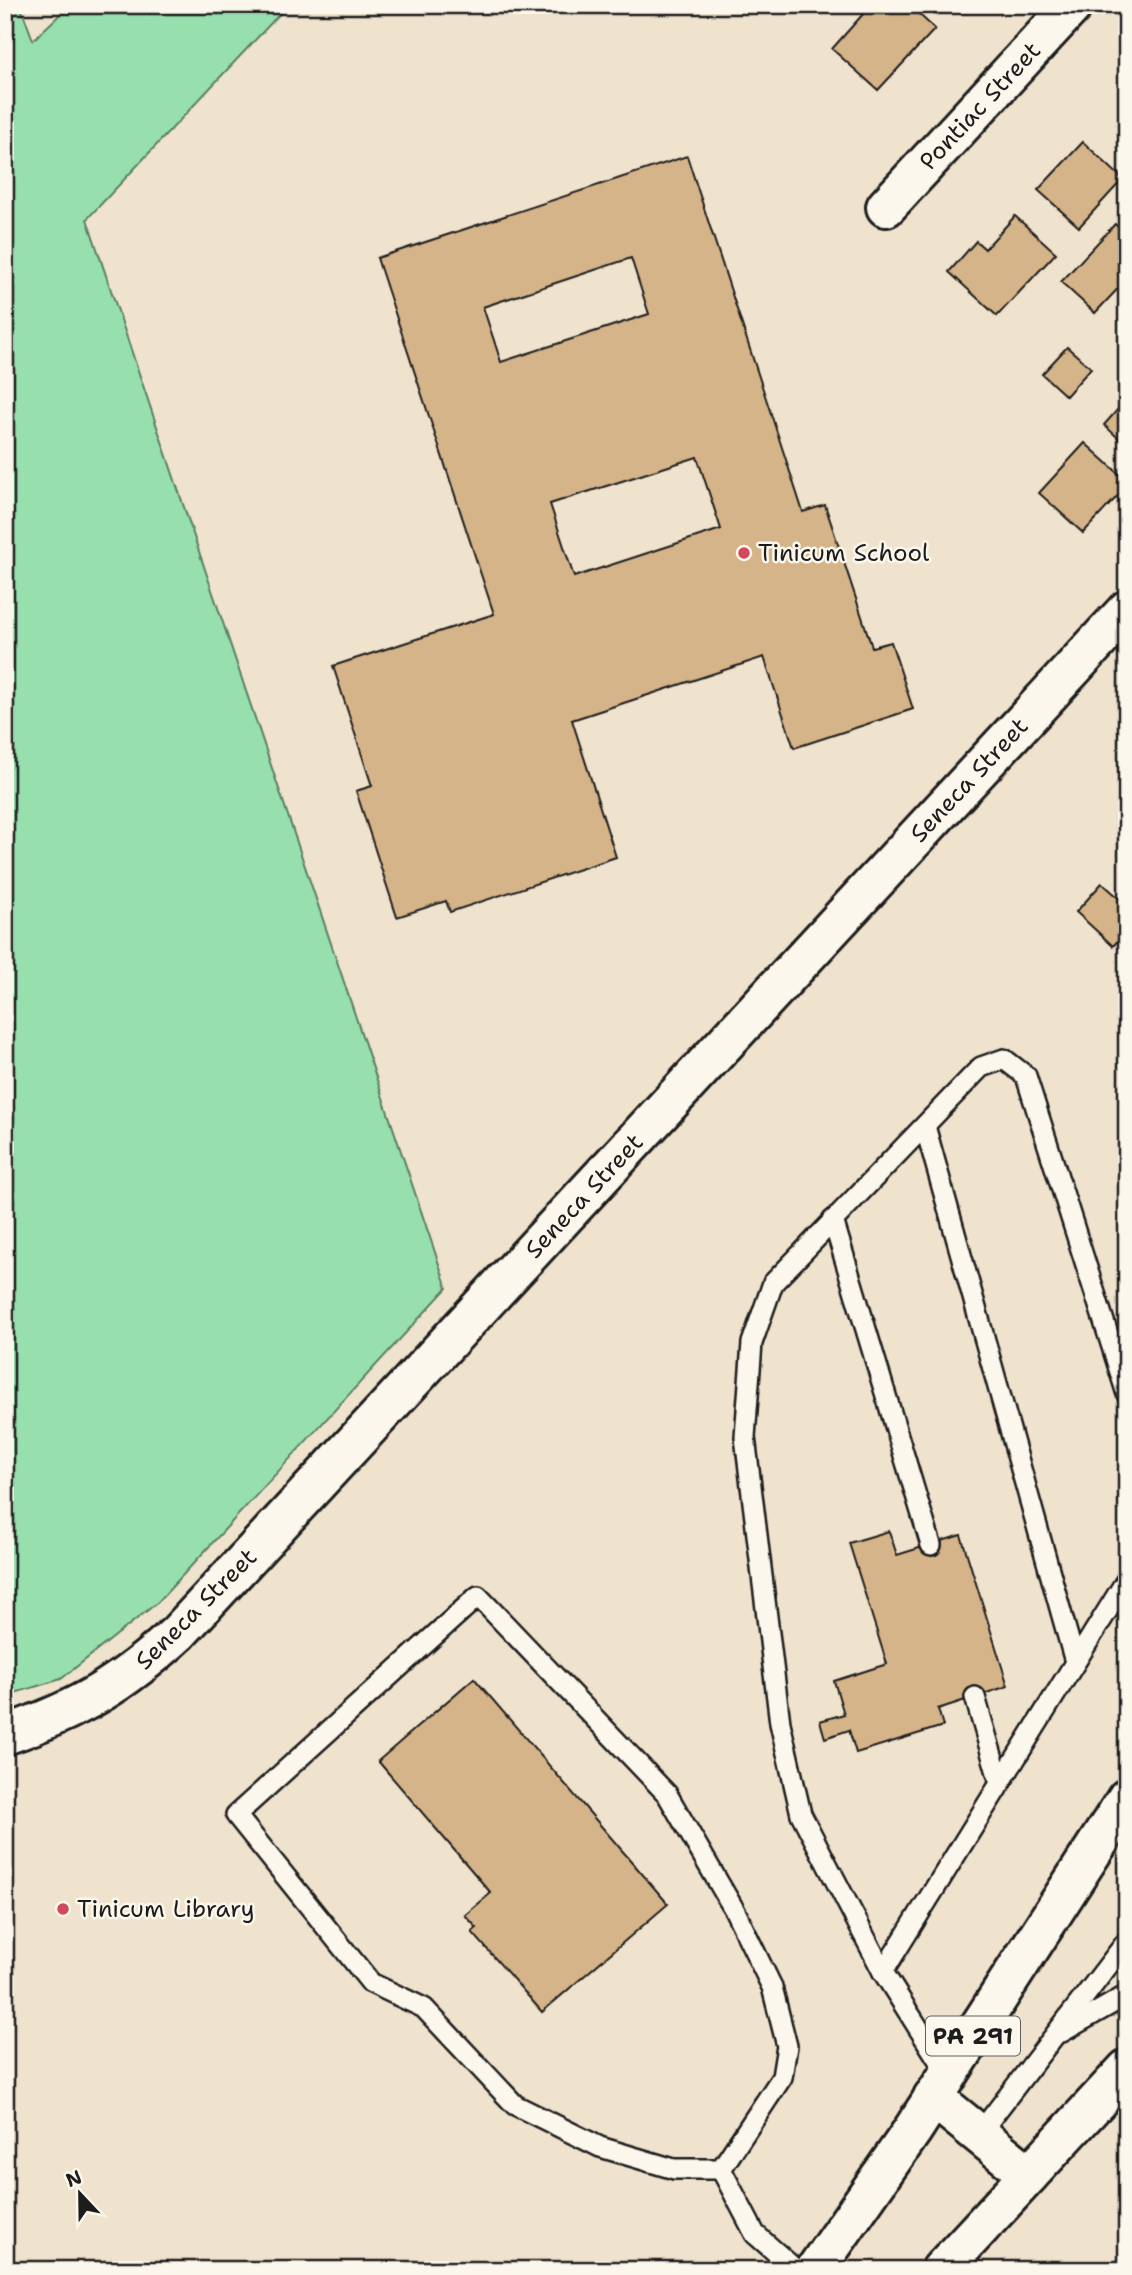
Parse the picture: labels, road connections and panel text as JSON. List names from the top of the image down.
{
  "streets": {
    "street": ["Pontiac Street", "Seneca Street", "PA 291"]
  },
  "places": ["Tinicum School", "Tinicum Library"],
  "north": "top"
}
